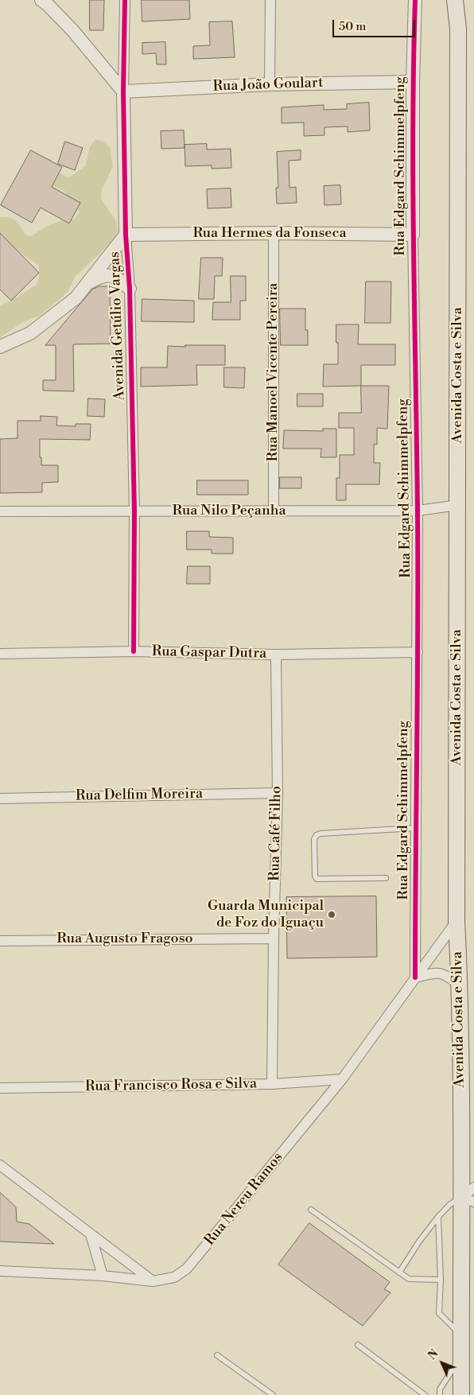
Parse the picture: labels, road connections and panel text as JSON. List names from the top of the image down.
{
  "streets": {
    "main road": ["Avenida Costa e Silva"],
    "street": [
      "Rua João Goulart",
      "Rua Edgard Schimmelpfeng",
      "Rua Hermes da Fonseca",
      "Avenida Getúlio Vargas",
      "Rua Manoel Vicente Pereira",
      "Rua Nilo Peçanha",
      "Rua Gaspar Dutra",
      "Rua Delfim Moreira",
      "Rua Café Filho",
      "Rua Augusto Fragoso",
      "Rua Francisco Rosa e Silva",
      "Rua Nereu Ramos"
    ]
  },
  "crossings": [
    ["Rua João Goulart", "Rua Edgard Schimmelpfeng"],
    ["Rua João Goulart", "Avenida Getúlio Vargas"],
    ["Rua Edgard Schimmelpfeng", "Rua Hermes da Fonseca"],
    ["Rua Edgard Schimmelpfeng", "Rua Nilo Peçanha"],
    ["Rua Edgard Schimmelpfeng", "Rua Gaspar Dutra"],
    ["Rua Edgard Schimmelpfeng", "Rua Nereu Ramos"],
    ["Rua Hermes da Fonseca", "Avenida Getúlio Vargas"],
    ["Rua Hermes da Fonseca", "Rua Manoel Vicente Pereira"],
    ["Avenida Getúlio Vargas", "Rua Nilo Peçanha"],
    ["Avenida Getúlio Vargas", "Rua Gaspar Dutra"],
    ["Rua Manoel Vicente Pereira", "Rua Nilo Peçanha"],
    ["Avenida Costa e Silva", "Rua Nilo Peçanha"],
    ["Avenida Costa e Silva", "Rua Nereu Ramos"],
    ["Rua Gaspar Dutra", "Rua Café Filho"],
    ["Rua Delfim Moreira", "Rua Café Filho"],
    ["Rua Café Filho", "Rua Augusto Fragoso"],
    ["Rua Café Filho", "Rua Francisco Rosa e Silva"],
    ["Rua Francisco Rosa e Silva", "Rua Nereu Ramos"]
  ],
  "places": ["Guarda Municipal de Foz do Iguaçu"],
  "scale_bar": "50 m",
  "north": "top left"
}
